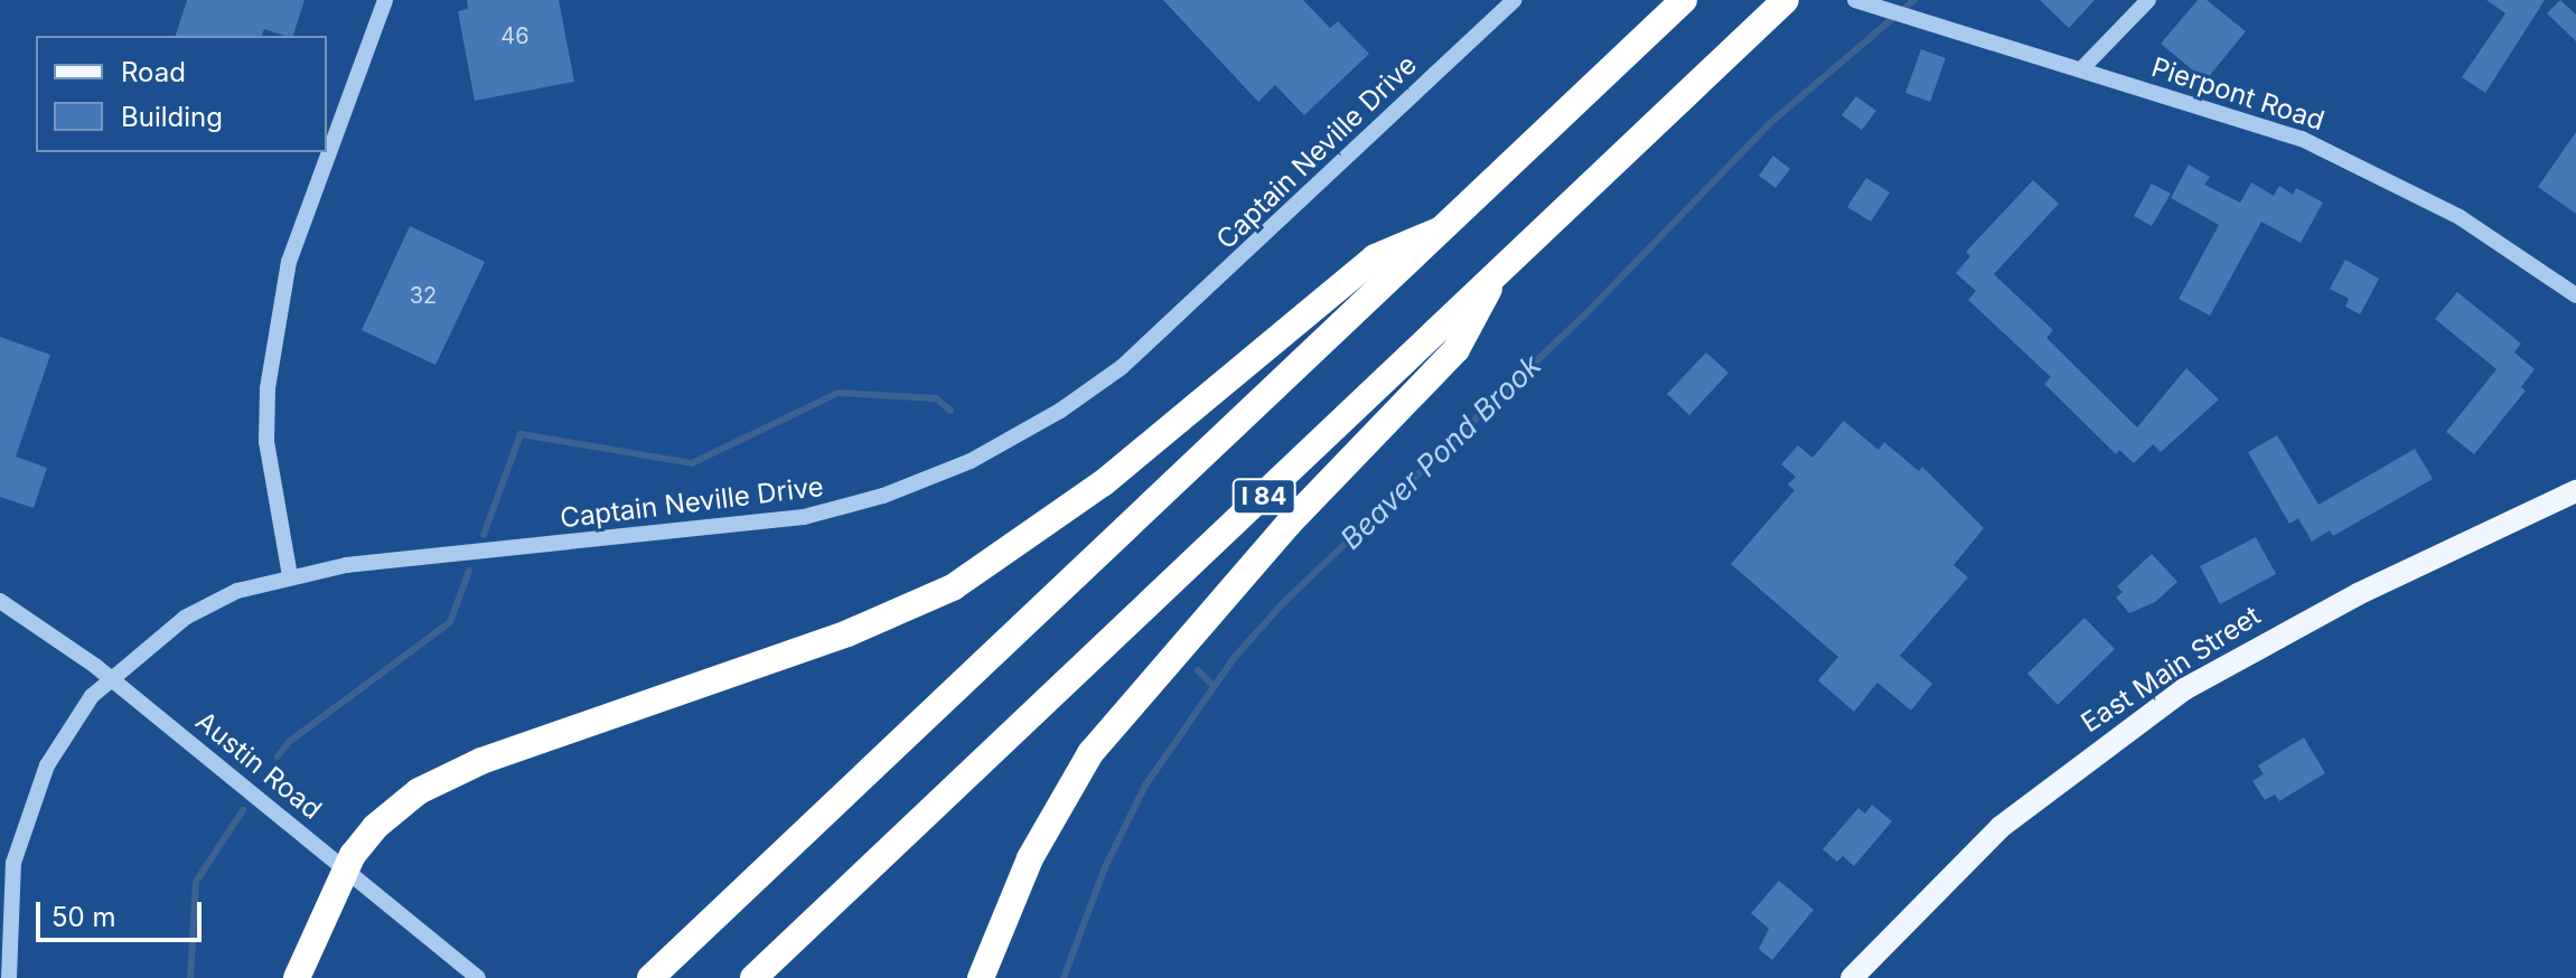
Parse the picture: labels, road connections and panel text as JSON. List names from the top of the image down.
{
  "streets": {
    "highway": ["I 84"],
    "main road": ["East Main Street"],
    "street": ["Pierpont Road", "Captain Neville Drive", "Austin Road"]
  },
  "crossings": [
    ["Captain Neville Drive", "Austin Road"]
  ],
  "water": ["Beaver Pond Brook"],
  "house_numbers": ["46", "32"],
  "legend": ["Road", "Building"],
  "scale_bar": "50 m"
}
